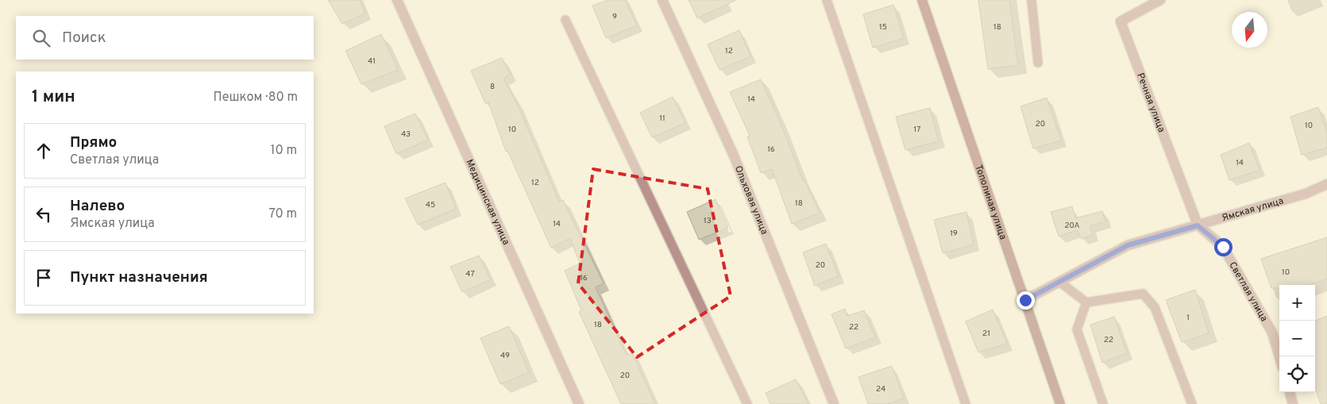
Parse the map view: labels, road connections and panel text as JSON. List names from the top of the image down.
{
  "streets": {
    "street": [
      "Речная улица",
      "Ольховая улица",
      "Тополиная улица",
      "Медицинская улица",
      "Ямская улица",
      "Светлая улица"
    ]
  },
  "crossings": [
    ["Речная улица", "Ямская улица"],
    ["Речная улица", "Светлая улица"],
    ["Тополиная улица", "Ямская улица"],
    ["Ямская улица", "Светлая улица"]
  ],
  "house_numbers": [
    "9",
    "15",
    "18",
    "12",
    "41",
    "8",
    "14",
    "11",
    "20",
    "10",
    "10",
    "17",
    "43",
    "16",
    "14",
    "12",
    "18",
    "45",
    "13",
    "14",
    "20А",
    "19",
    "20",
    "10",
    "47",
    "16",
    "1",
    "18",
    "22",
    "21",
    "22",
    "49",
    "20",
    "24"
  ],
  "north": "bottom",
  "page": {
    "search": "Поиск",
    "heading": ["1 мин", "Пешком · 80 m"],
    "list": [
      ["Прямо", "Светлая улица", "10 m"],
      ["Налево", "Ямская улица", "70 m"],
      "Пункт назначения"
    ],
    "map_buttons": ["+", "−"]
  }
}
